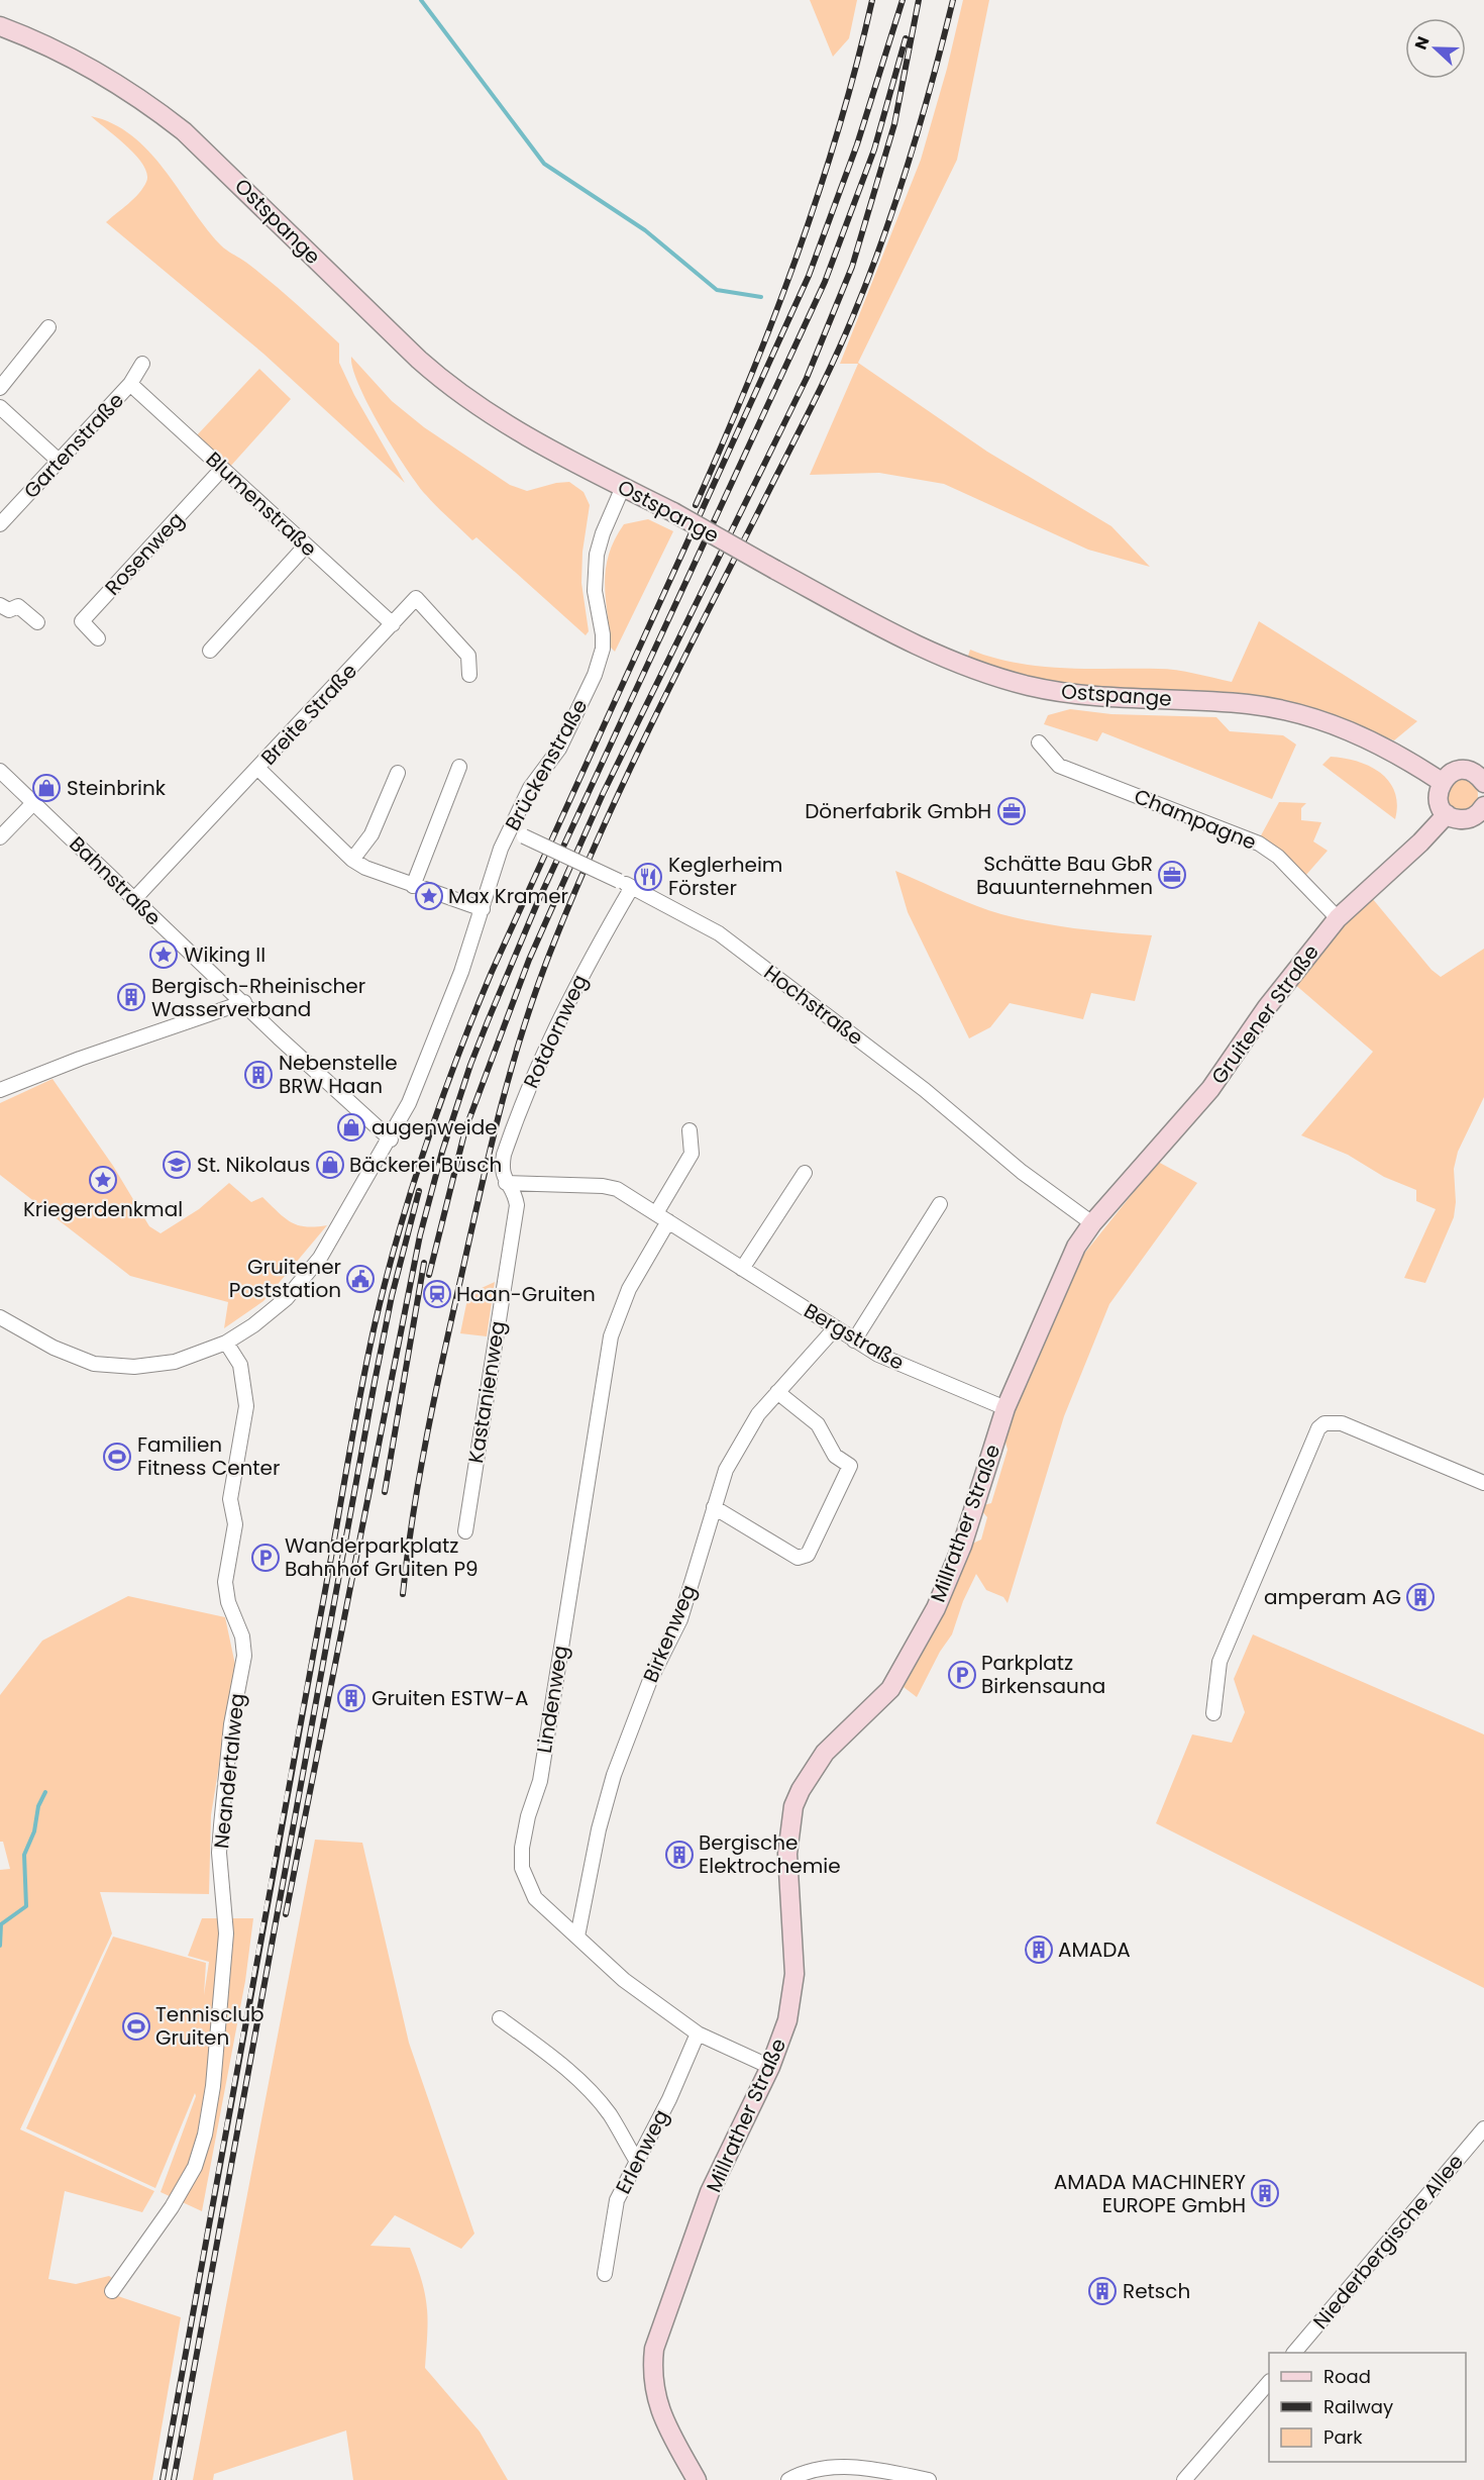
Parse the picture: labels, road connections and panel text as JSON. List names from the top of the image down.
{
  "streets": {
    "main road": ["Ostspange", "Gruitener Straße", "Millrather Straße"],
    "street": [
      "Gartenstraße",
      "Blumenstraße",
      "Rosenweg",
      "Breite Straße",
      "Brückenstraße",
      "Champagne",
      "Bahnstraße",
      "Hochstraße",
      "Rotdornweg",
      "Bergstraße",
      "Kastanienweg",
      "Birkenweg",
      "Lindenweg",
      "Neandertalweg",
      "Erlenweg",
      "Niederbergische Allee"
    ]
  },
  "crossings": [
    ["Ostspange", "Brückenstraße"],
    ["Gartenstraße", "Blumenstraße"],
    ["Blumenstraße", "Rosenweg"],
    ["Blumenstraße", "Breite Straße"],
    ["Breite Straße", "Bahnstraße"],
    ["Brückenstraße", "Bahnstraße"],
    ["Brückenstraße", "Hochstraße"],
    ["Brückenstraße", "Neandertalweg"],
    ["Champagne", "Gruitener Straße"],
    ["Hochstraße", "Gruitener Straße"],
    ["Hochstraße", "Rotdornweg"],
    ["Hochstraße", "Millrather Straße"],
    ["Gruitener Straße", "Millrather Straße"],
    ["Rotdornweg", "Bergstraße"],
    ["Rotdornweg", "Kastanienweg"],
    ["Bergstraße", "Kastanienweg"],
    ["Bergstraße", "Millrather Straße"],
    ["Bergstraße", "Birkenweg"],
    ["Bergstraße", "Lindenweg"],
    ["Millrather Straße", "Lindenweg"],
    ["Birkenweg", "Lindenweg"],
    ["Lindenweg", "Erlenweg"]
  ],
  "places": {
    "shop": ["Steinbrink", "augenweide", "Bäckerei Büsch"],
    "office": ["Dönerfabrik GmbH", "Schätte Bau GbR Bauunternehmen"],
    "restaurant": ["Keglerheim Förster"],
    "place": ["Max Kramer", "Wiking II", "Kriegerdenkmal"],
    "building": [
      "Bergisch-Rheinischer Wasserverband",
      "Nebenstelle BRW Haan",
      "amperam AG",
      "Gruiten ESTW-A",
      "Bergische Elektrochemie",
      "AMADA",
      "AMADA MACHINERY EUROPE GmbH",
      "Retsch"
    ],
    "school or university": ["St. Nikolaus"],
    "public building": ["Gruitener Poststation"],
    "station": ["Haan-Gruiten"],
    "sports": ["Familien Fitness Center", "Tennisclub Gruiten"],
    "parking": ["Wanderparkplatz Bahnhof Gruiten P9", "Parkplatz Birkensauna"]
  },
  "legend": ["Road", "Railway", "Park"],
  "north": "left"
}
